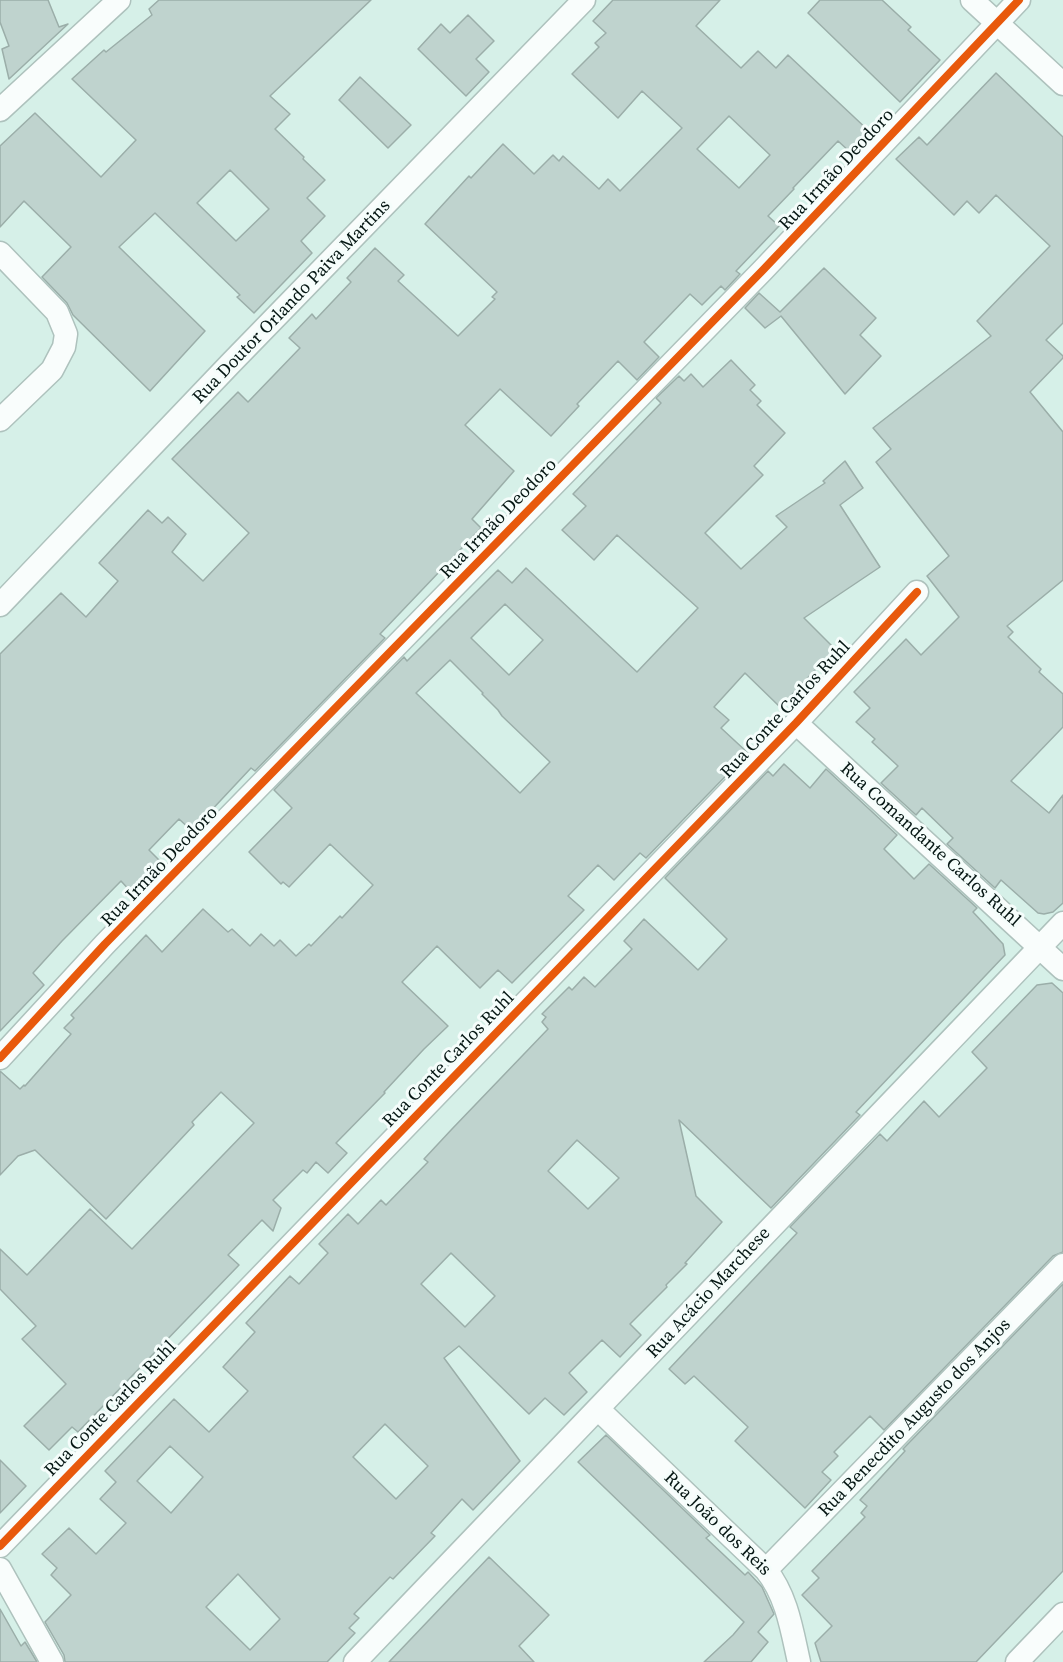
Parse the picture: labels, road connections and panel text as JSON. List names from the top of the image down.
{
  "streets": {
    "street": [
      "Rua Irmão Deodoro",
      "Rua Doutor Orlando Paiva Martins",
      "Rua Conte Carlos Ruhl",
      "Rua Comandante Carlos Ruhl",
      "Rua Acácio Marchese",
      "Rua Benecdito Augusto dos Anjos",
      "Rua João dos Reis"
    ]
  },
  "crossings": [
    ["Rua Conte Carlos Ruhl", "Rua Comandante Carlos Ruhl"],
    ["Rua Comandante Carlos Ruhl", "Rua Acácio Marchese"],
    ["Rua Acácio Marchese", "Rua João dos Reis"],
    ["Rua Benecdito Augusto dos Anjos", "Rua João dos Reis"]
  ]
}
